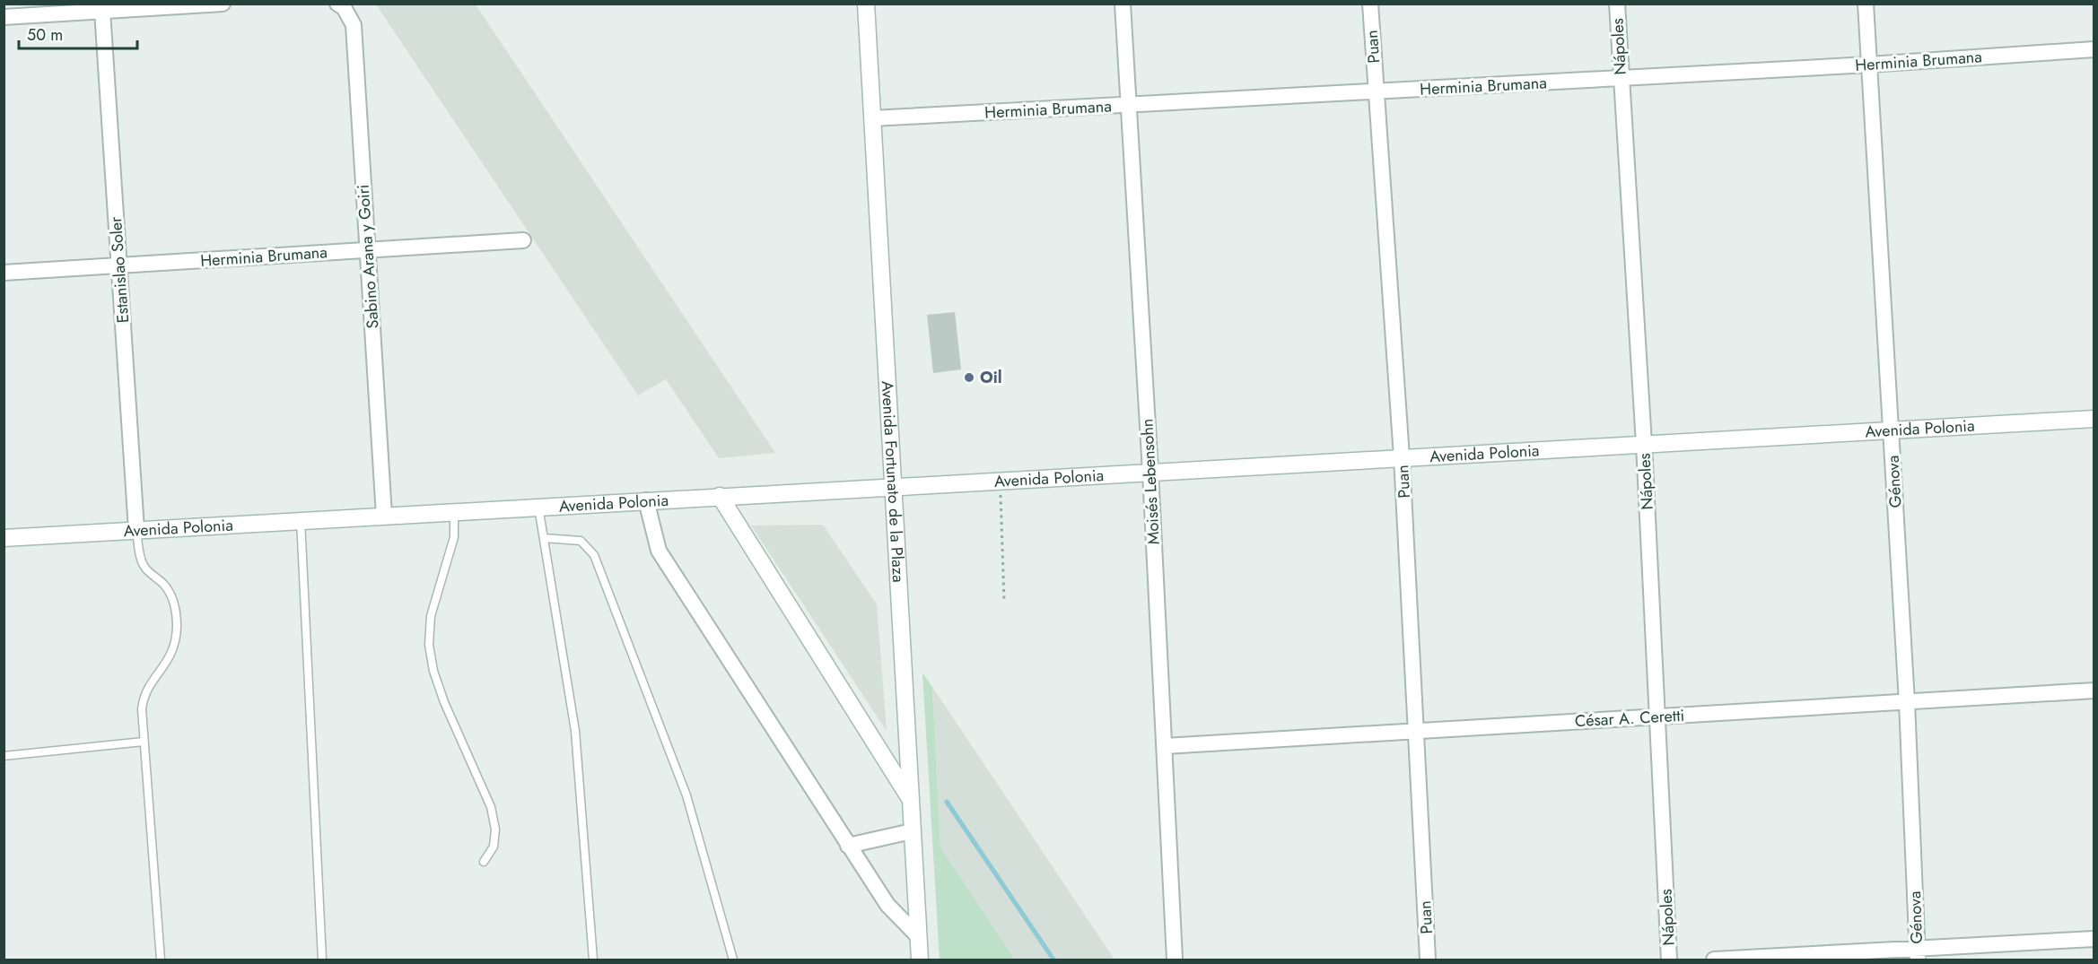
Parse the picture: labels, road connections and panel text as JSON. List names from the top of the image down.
{
  "streets": {
    "main road": ["Avenida Polonia", "Avenida Fortunato de la Plaza"],
    "street": [
      "Puan",
      "Nápoles",
      "Herminia Brumana",
      "Sabino Arana y Goiri",
      "Estanislao Soler",
      "Moisés Lebensohn",
      "Génova",
      "César A. Ceretti"
    ]
  },
  "crossings": [
    ["Puan", "Herminia Brumana"],
    ["Puan", "Avenida Polonia"],
    ["Puan", "César A. Ceretti"],
    ["Nápoles", "Herminia Brumana"],
    ["Nápoles", "Avenida Polonia"],
    ["Nápoles", "César A. Ceretti"],
    ["Herminia Brumana", "Sabino Arana y Goiri"],
    ["Herminia Brumana", "Estanislao Soler"],
    ["Herminia Brumana", "Moisés Lebensohn"],
    ["Herminia Brumana", "Génova"],
    ["Herminia Brumana", "Avenida Fortunato de la Plaza"],
    ["Sabino Arana y Goiri", "Avenida Polonia"],
    ["Estanislao Soler", "Avenida Polonia"],
    ["Avenida Polonia", "Moisés Lebensohn"],
    ["Avenida Polonia", "Génova"],
    ["Avenida Polonia", "Avenida Fortunato de la Plaza"],
    ["Moisés Lebensohn", "César A. Ceretti"],
    ["Génova", "César A. Ceretti"]
  ],
  "places": ["Oil"],
  "scale_bar": "50 m"
}
